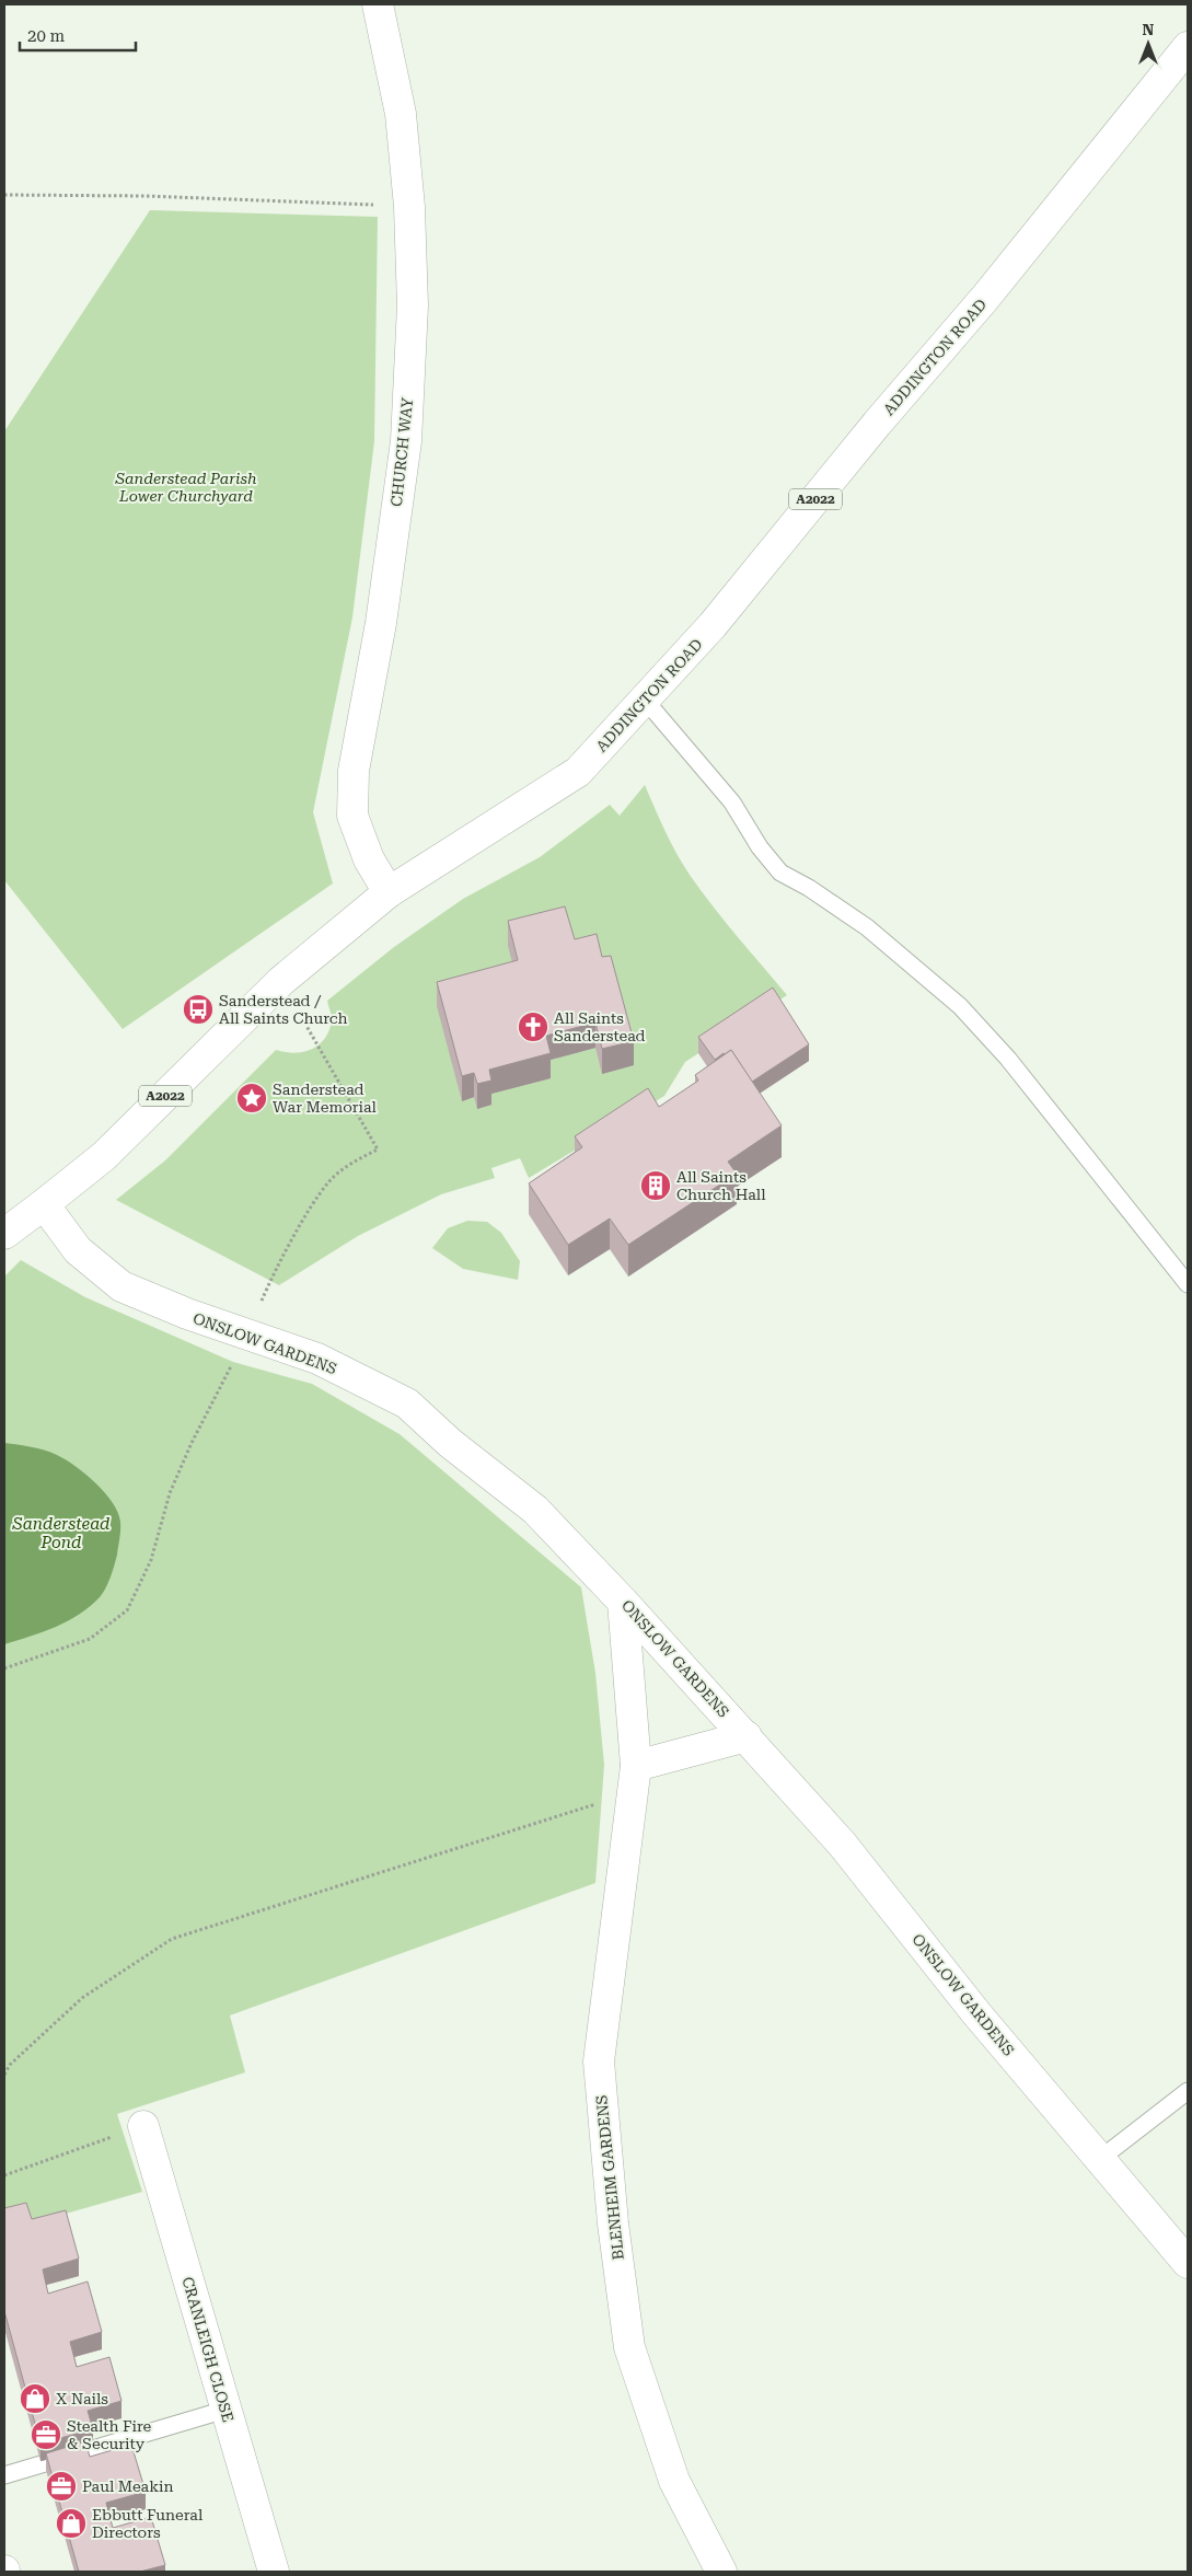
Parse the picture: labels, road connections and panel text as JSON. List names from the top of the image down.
{
  "streets": {
    "street": [
      "ADDINGTON ROAD",
      "CHURCH WAY",
      "A2022",
      "ONSLOW GARDENS",
      "BLENHEIM GARDENS",
      "CRANLEIGH CLOSE"
    ]
  },
  "crossings": [
    ["ADDINGTON ROAD", "CHURCH WAY"],
    ["ADDINGTON ROAD", "ONSLOW GARDENS"],
    ["ONSLOW GARDENS", "BLENHEIM GARDENS"]
  ],
  "water": ["Sanderstead Pond"],
  "parks": ["Sanderstead Parish Lower Churchyard"],
  "places": {
    "bus stop": ["Sanderstead / All Saints Church"],
    "church": ["All Saints Sanderstead"],
    "place": ["Sanderstead War Memorial"],
    "building": ["All Saints Church Hall"],
    "shop": ["X Nails", "Ebbutt Funeral Directors"],
    "office": ["Stealth Fire & Security", "Paul Meakin"]
  },
  "scale_bar": "20 m",
  "north": "top"
}
